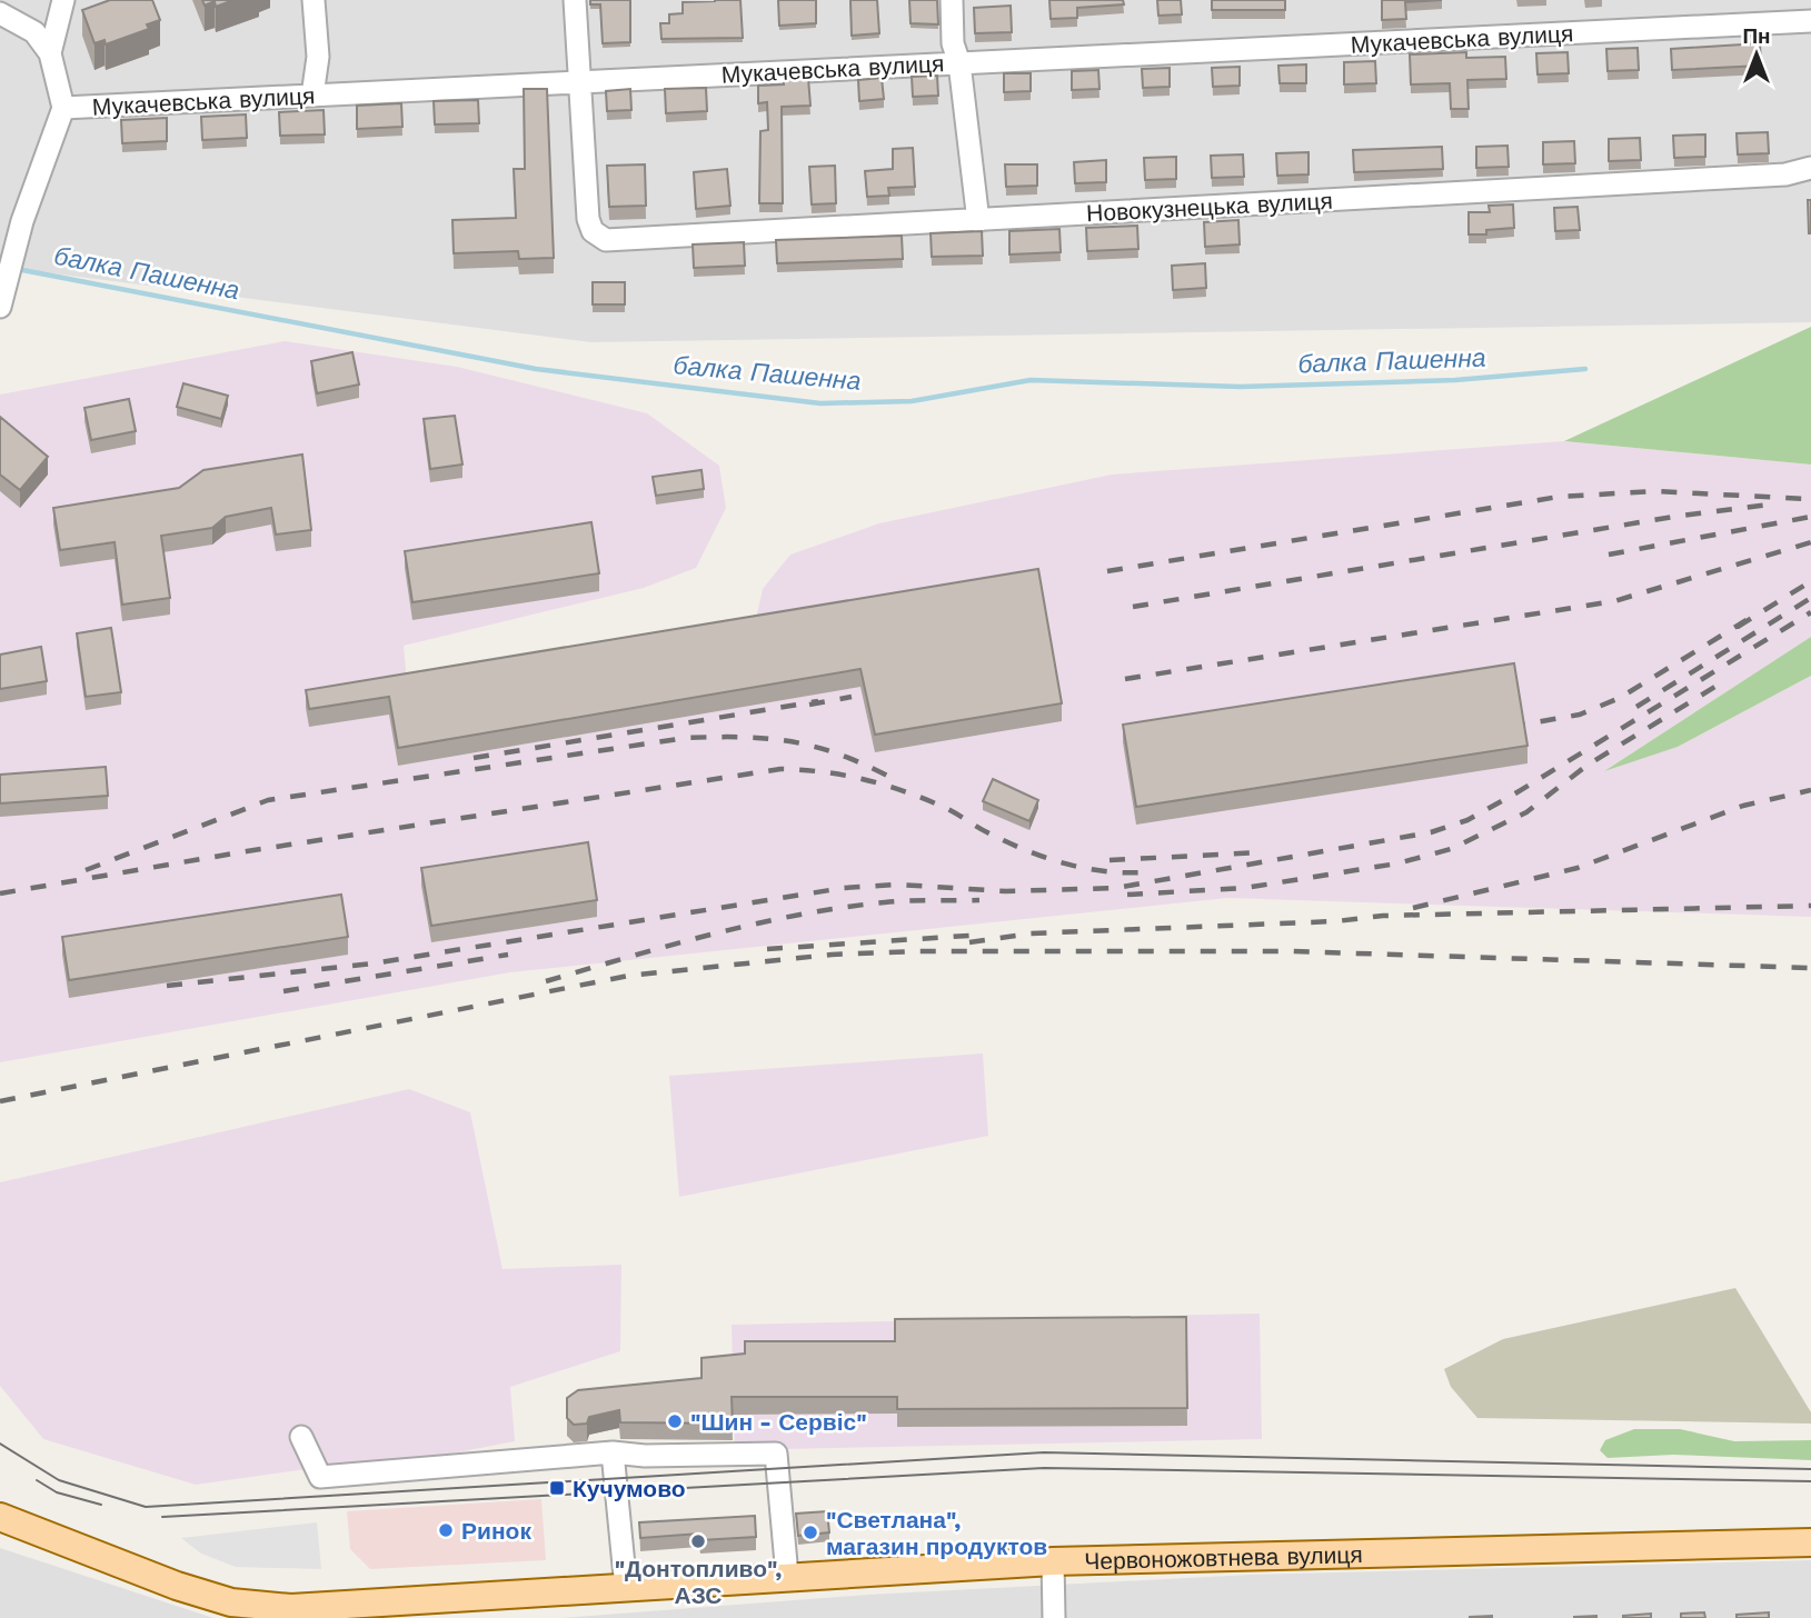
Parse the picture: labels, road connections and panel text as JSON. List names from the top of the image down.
{
  "streets": {
    "main road": ["Червоножовтнева вулиця"],
    "street": ["Мукачевська вулиця", "Новокузнецька вулиця"]
  },
  "crossings": [
    ["Мукачевська вулиця", "Новокузнецька вулиця"]
  ],
  "water": ["балка Пашенна"],
  "places": {
    "other": [
      "\"Шин - Сервіс\"",
      "Ринок",
      "\"Светлана\", магазин продуктов",
      "\"Донтопливо\", АЗС"
    ],
    "transit": ["Кучумово"]
  },
  "north": "top"
}
